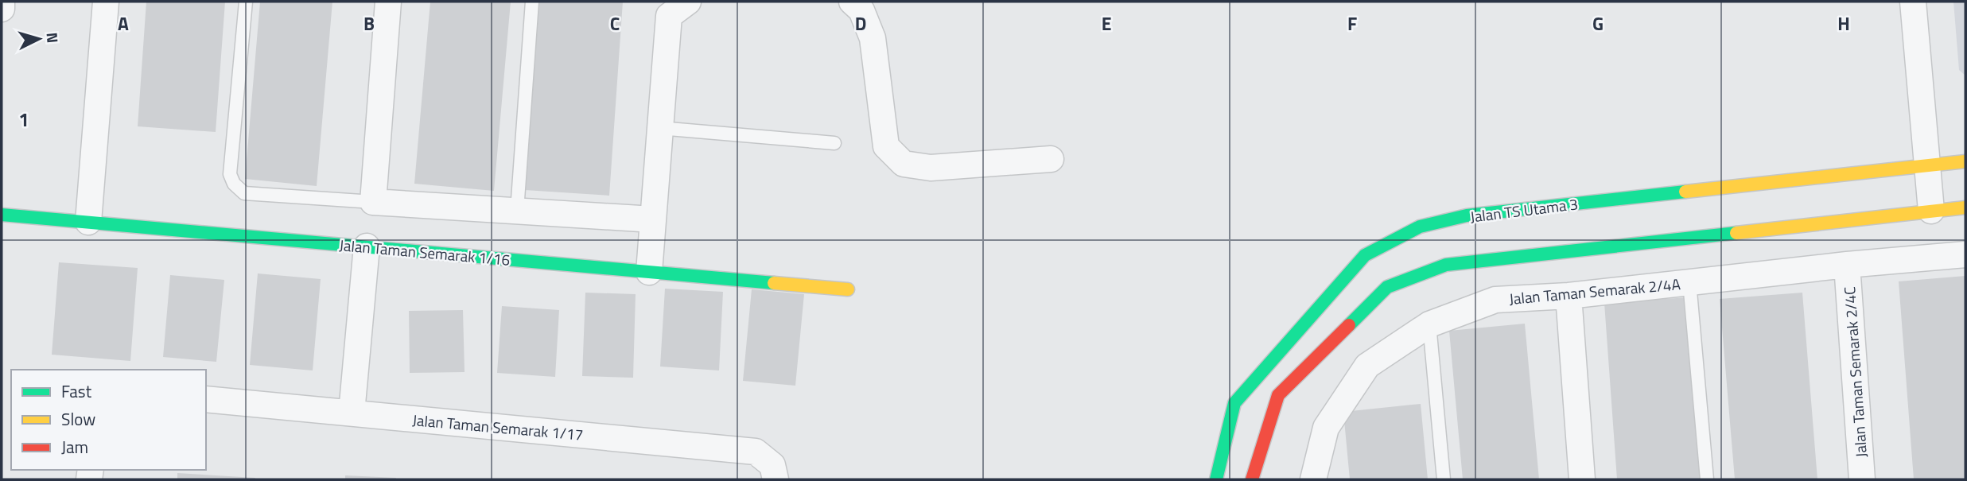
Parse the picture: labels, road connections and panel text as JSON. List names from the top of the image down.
{
  "streets": {
    "street": [
      "Jalan TS Utama 3",
      "Jalan Taman Semarak 1/16",
      "Jalan Taman Semarak 2/4A",
      "Jalan Taman Semarak 2/4C",
      "Jalan Taman Semarak 1/17"
    ]
  },
  "crossings": [
    ["Jalan Taman Semarak 2/4A", "Jalan Taman Semarak 2/4C"]
  ],
  "legend": ["Fast", "Slow", "Jam"],
  "north": "right",
  "grid": {
    "columns": [
      "A",
      "B",
      "C",
      "D",
      "E",
      "F",
      "G",
      "H"
    ],
    "rows": ["1"]
  }
}
